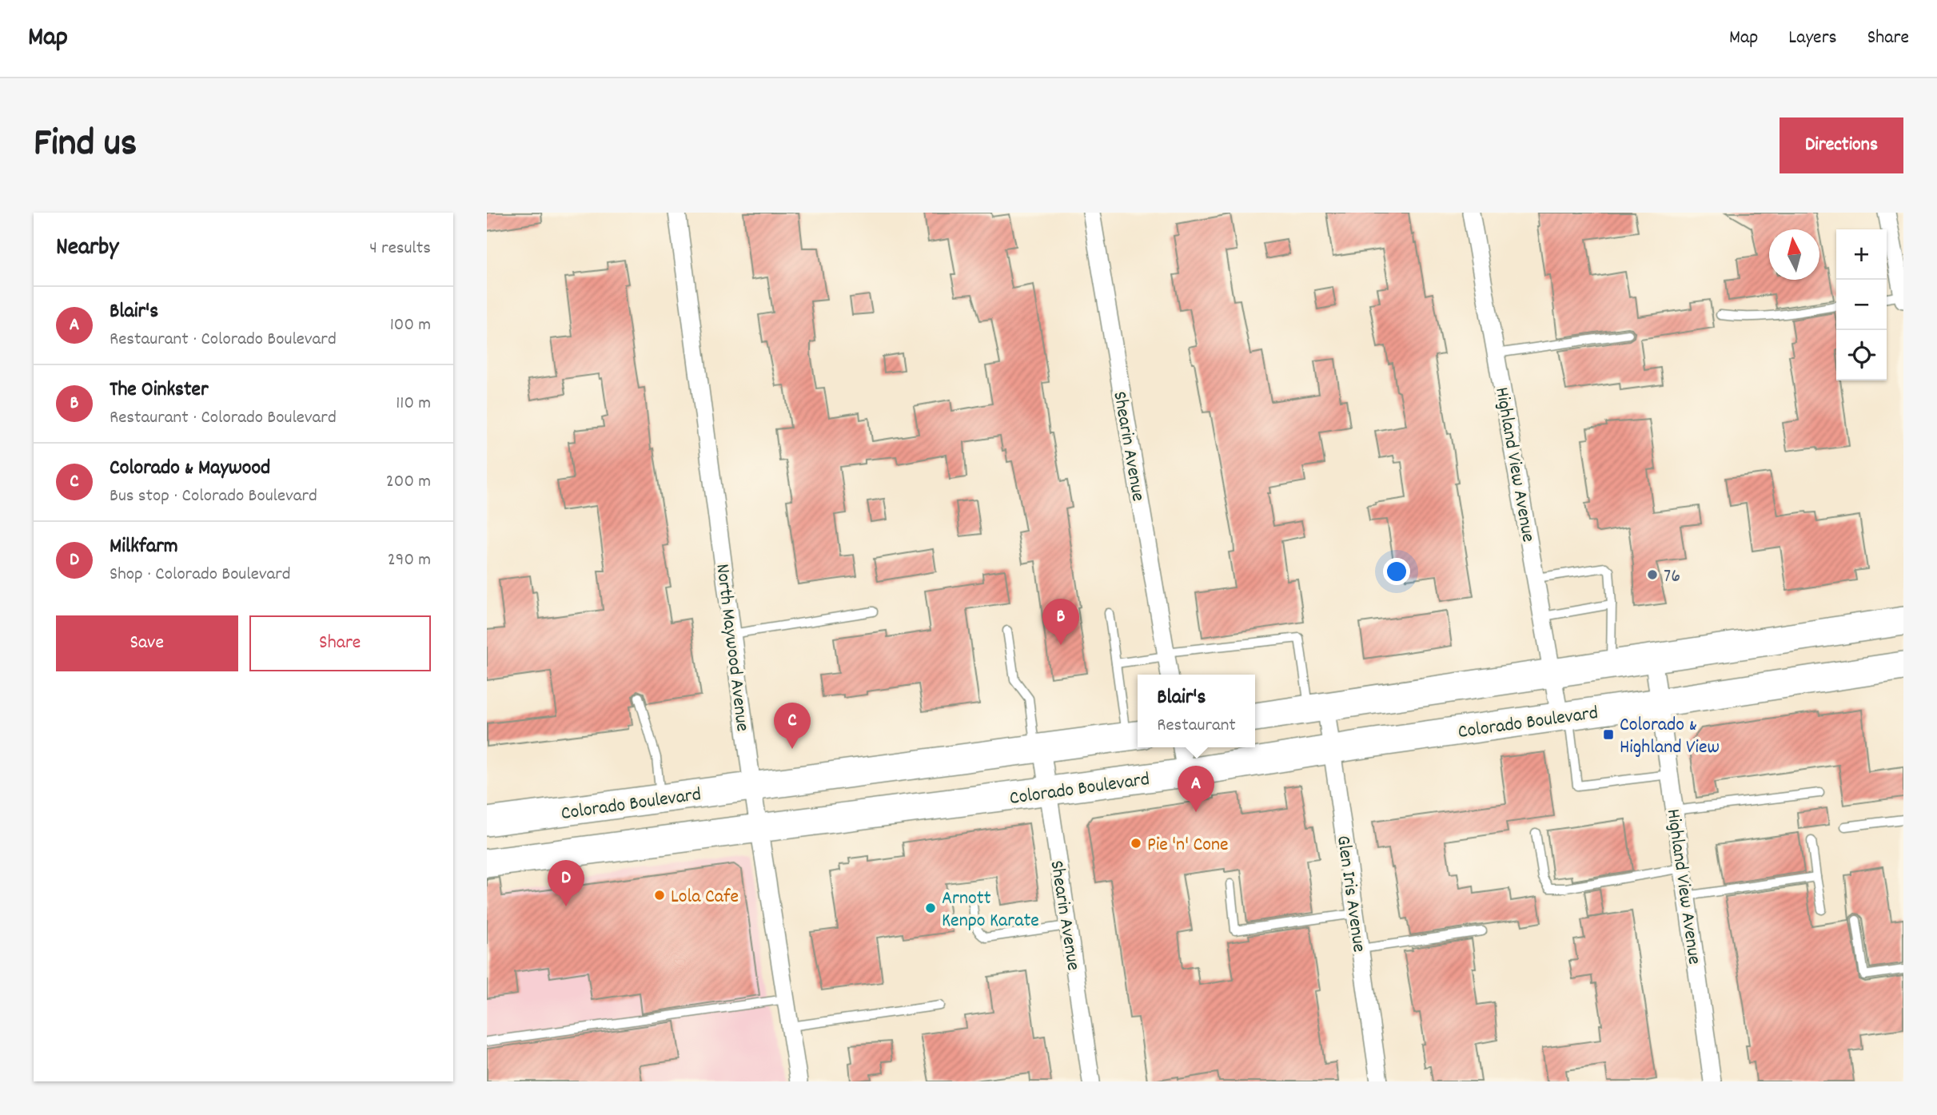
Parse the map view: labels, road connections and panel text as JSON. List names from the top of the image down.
{
  "streets": {
    "main road": ["Colorado Boulevard"],
    "street": [
      "Shearin Avenue",
      "Highland View Avenue",
      "North Maywood Avenue",
      "Glen Iris Avenue"
    ]
  },
  "crossings": [
    ["Shearin Avenue", "Colorado Boulevard"],
    ["Highland View Avenue", "Colorado Boulevard"],
    ["North Maywood Avenue", "Colorado Boulevard"],
    ["Colorado Boulevard", "Glen Iris Avenue"]
  ],
  "places": {
    "other": [
      "76",
      "Pie 'n' Cone",
      "Lola Cafe",
      "Arnott Kenpo Karate"
    ],
    "transit": ["Colorado & Highland View"]
  },
  "north": "top",
  "page": {
    "header": "Map",
    "nav": ["Map", "Layers", "Share"],
    "title": "Find us",
    "buttons": [
      "Directions",
      ["Save", "Share"]
    ],
    "heading": ["Nearby", "4 results"],
    "map_buttons": ["+", "−"],
    "list": [
      {
        "mark": "A",
        "name": "Blair's",
        "note": "Restaurant · Colorado Boulevard",
        "value": "100 m"
      },
      {
        "mark": "B",
        "name": "The Oinkster",
        "note": "Restaurant · Colorado Boulevard",
        "value": "110 m"
      },
      {
        "mark": "C",
        "name": "Colorado & Maywood",
        "note": "Bus stop · Colorado Boulevard",
        "value": "200 m"
      },
      {
        "mark": "D",
        "name": "Milkfarm",
        "note": "Shop · Colorado Boulevard",
        "value": "290 m"
      }
    ],
    "pins": [
      "B",
      "C",
      "A",
      "D"
    ],
    "popup": ["Blair's", "Restaurant"]
  }
}
